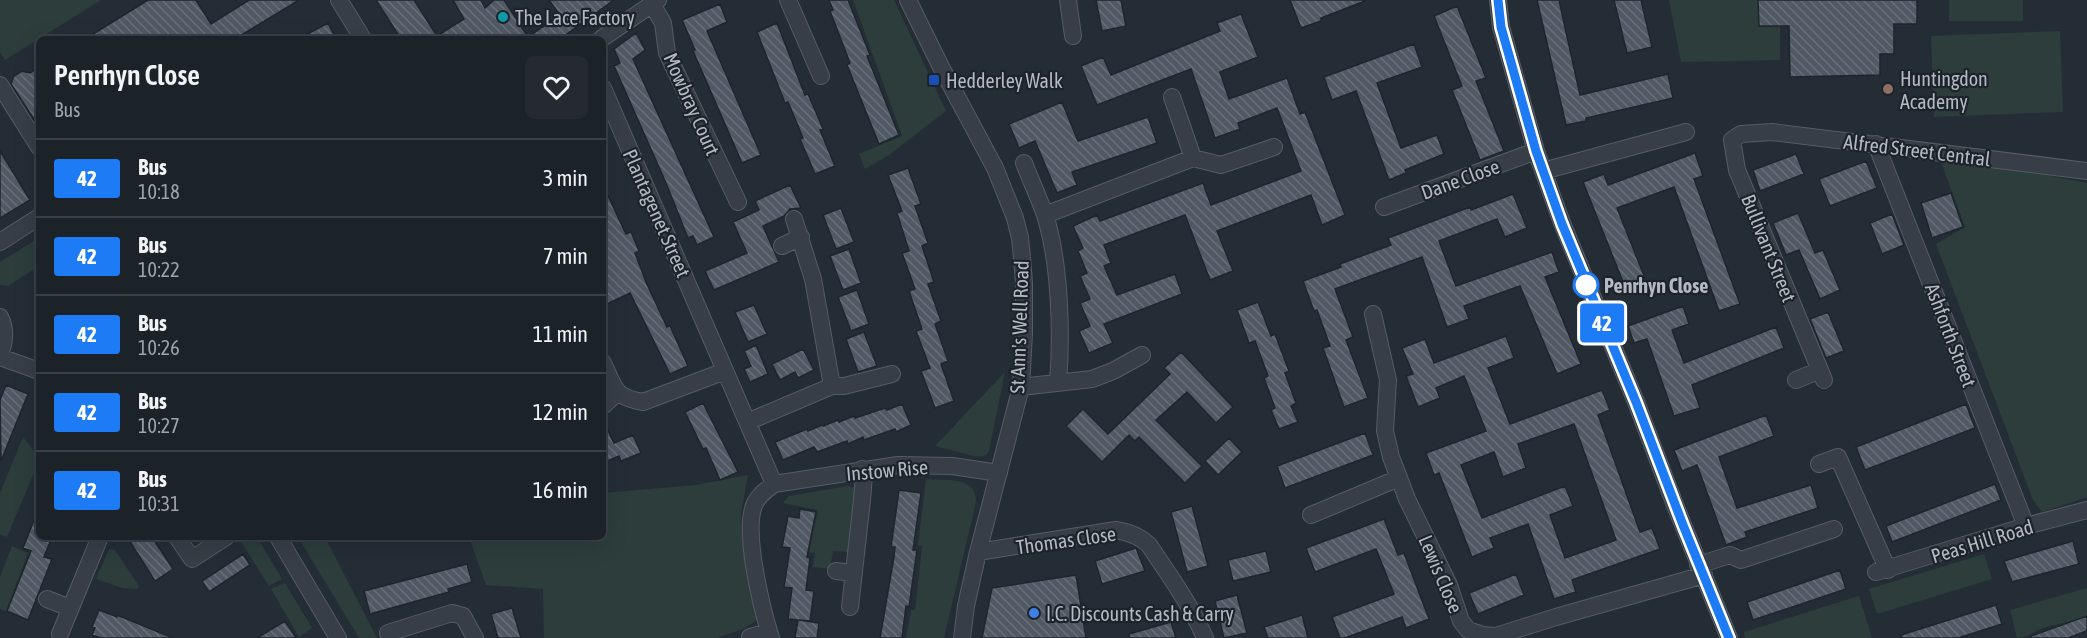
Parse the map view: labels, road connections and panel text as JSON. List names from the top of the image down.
{
  "streets": {
    "street": [
      "Mowbray Court",
      "Alfred Street Central",
      "Dane Close",
      "Plantagenet Street",
      "Bullivant Street",
      "St Ann's Well Road",
      "Ashforth Street",
      "Instow Rise",
      "Thomas Close",
      "Peas Hill Road",
      "Lewis Close"
    ]
  },
  "crossings": [
    ["Alfred Street Central", "Bullivant Street"],
    ["Alfred Street Central", "Ashforth Street"],
    ["Plantagenet Street", "Instow Rise"],
    ["St Ann's Well Road", "Instow Rise"],
    ["St Ann's Well Road", "Thomas Close"],
    ["Ashforth Street", "Peas Hill Road"]
  ],
  "places": {
    "other": [
      "The Lace Factory",
      "Huntingdon Academy",
      "Penrhyn Close",
      "I.C. Discounts Cash & Carry"
    ],
    "transit": ["Hedderley Walk"]
  },
  "lines": ["bus line 42"],
  "page": {
    "on_map": "42",
    "heading": ["Penrhyn Close", "Bus"],
    "list": [
      {
        "mark": "42",
        "name": "Bus",
        "note": "10:18",
        "value": "3 min"
      },
      {
        "mark": "42",
        "name": "Bus",
        "note": "10:22",
        "value": "7 min"
      },
      {
        "mark": "42",
        "name": "Bus",
        "note": "10:26",
        "value": "11 min"
      },
      {
        "mark": "42",
        "name": "Bus",
        "note": "10:27",
        "value": "12 min"
      },
      {
        "mark": "42",
        "name": "Bus",
        "note": "10:31",
        "value": "16 min"
      }
    ]
  }
}
